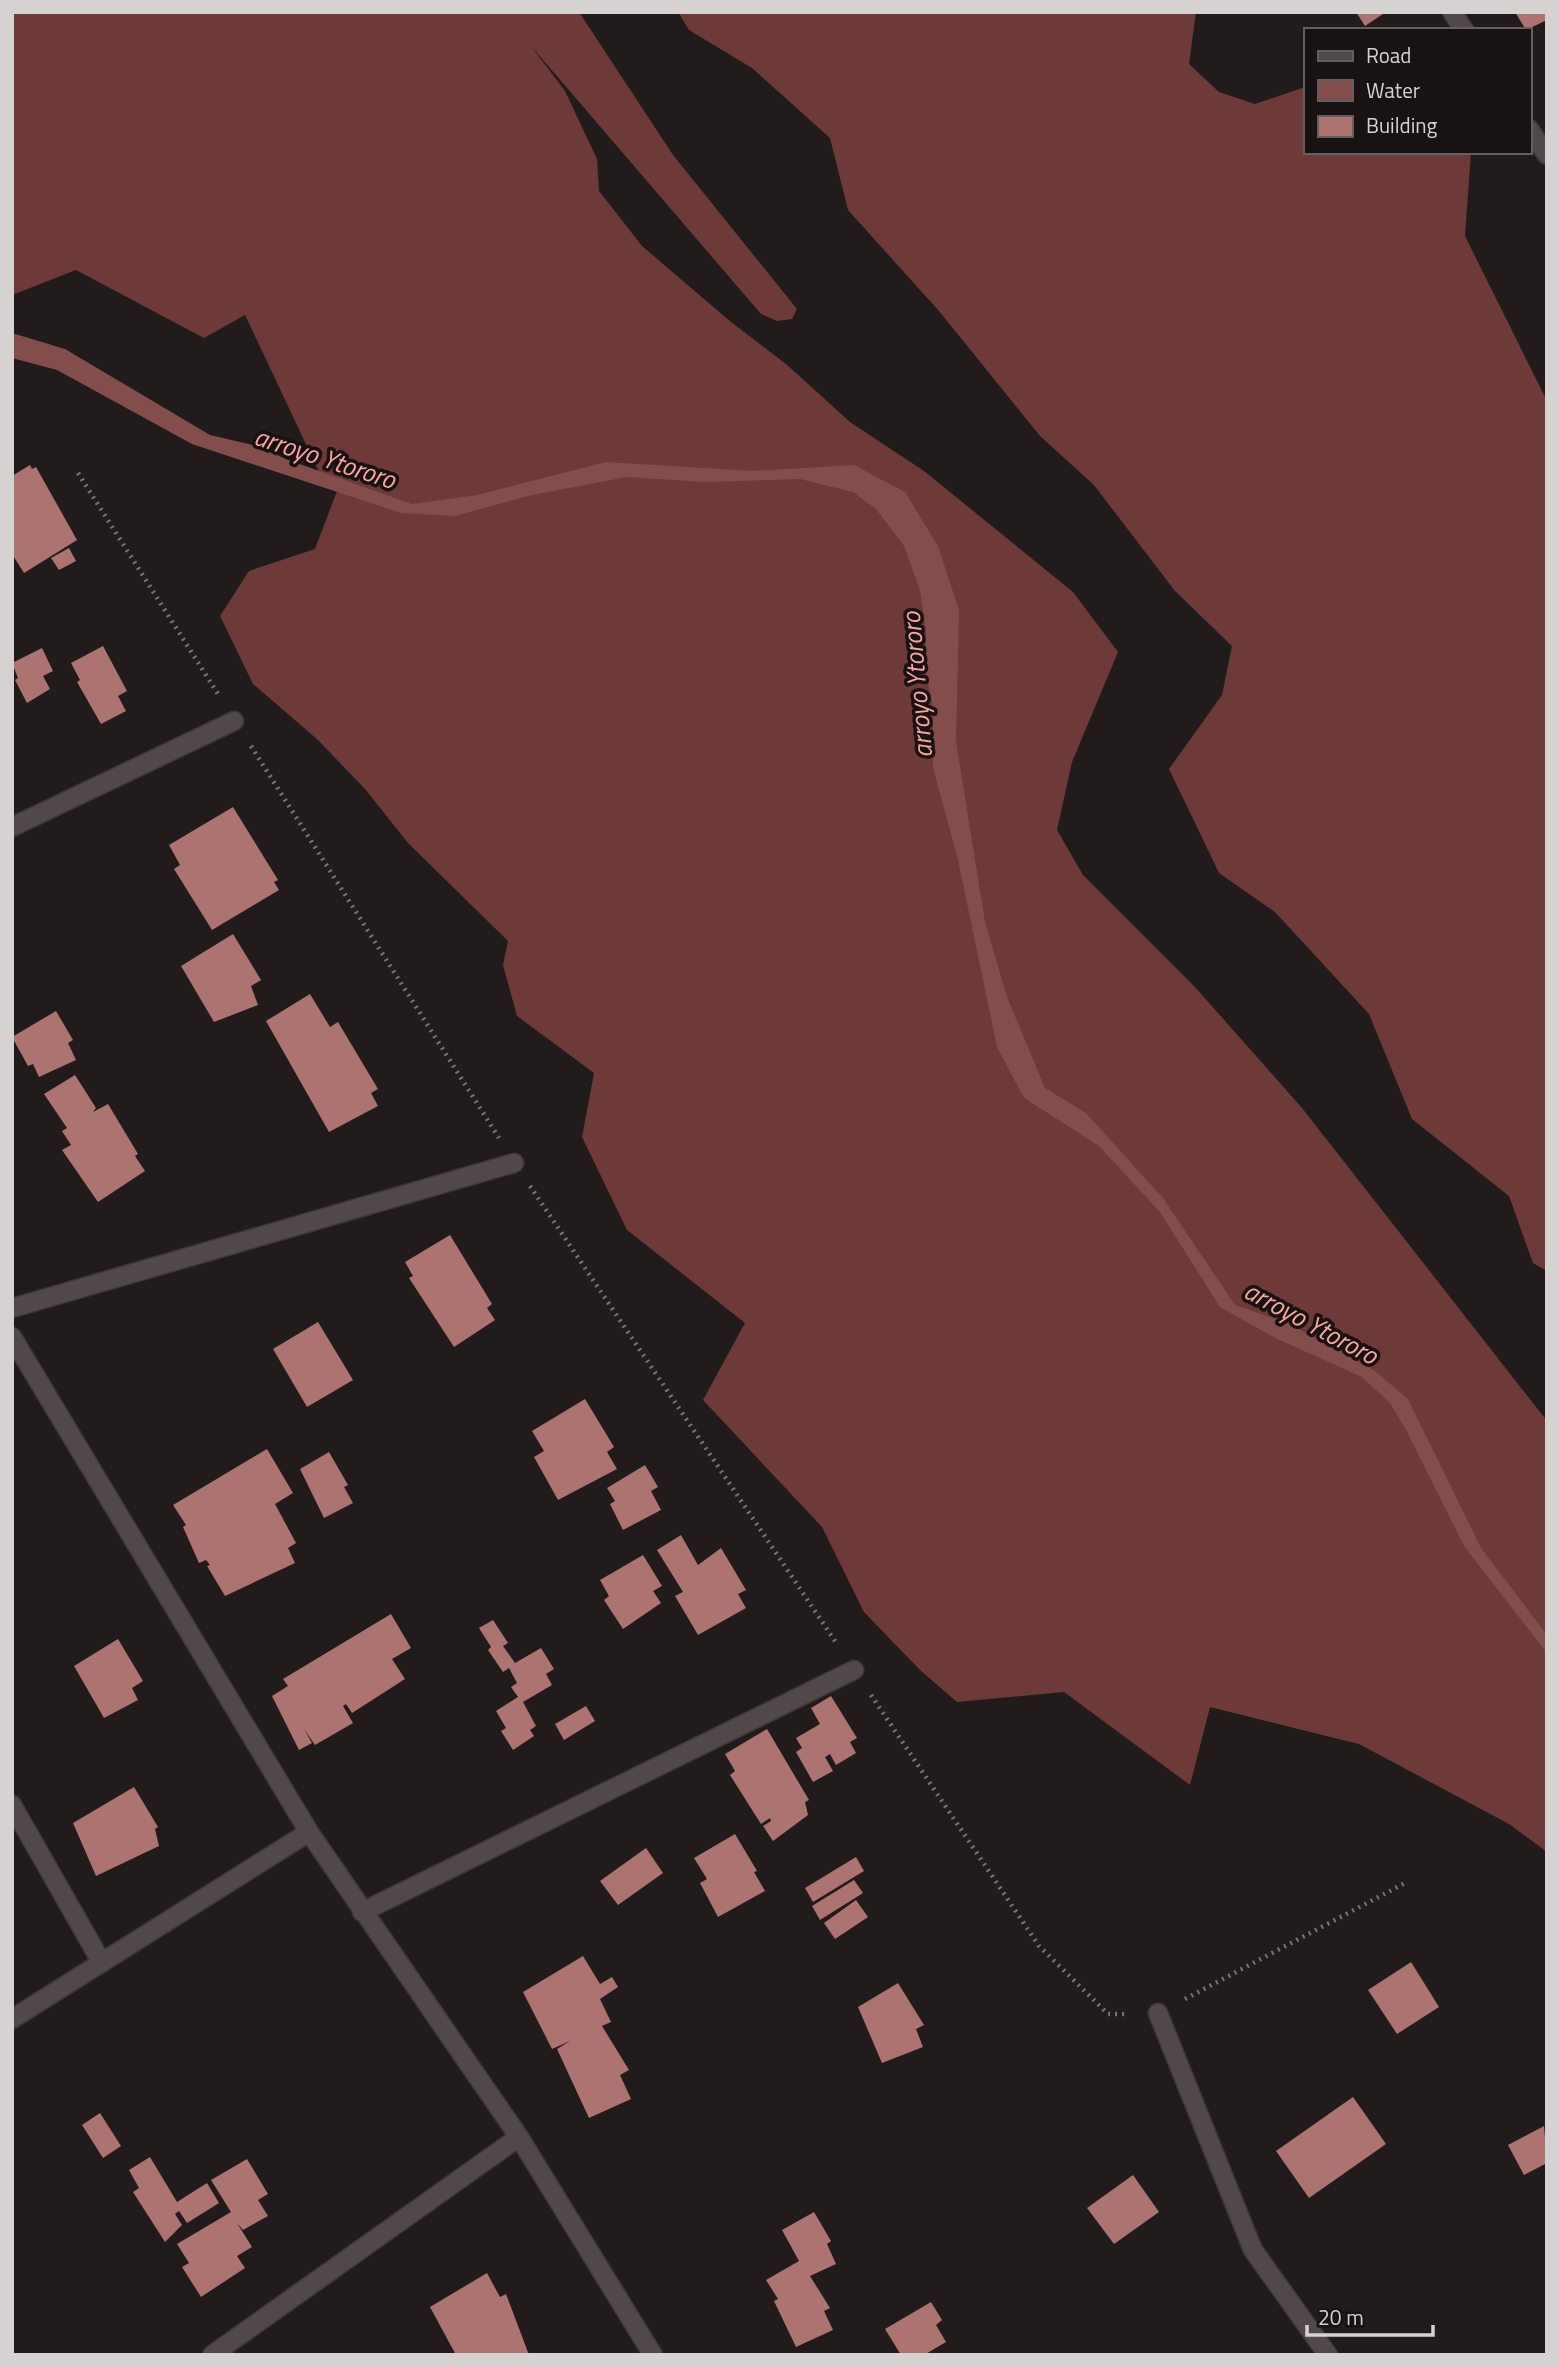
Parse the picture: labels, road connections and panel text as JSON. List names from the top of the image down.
{
  "water": ["arroyo Ytororo"],
  "legend": ["Road", "Water", "Building"],
  "scale_bar": "20 m"
}
